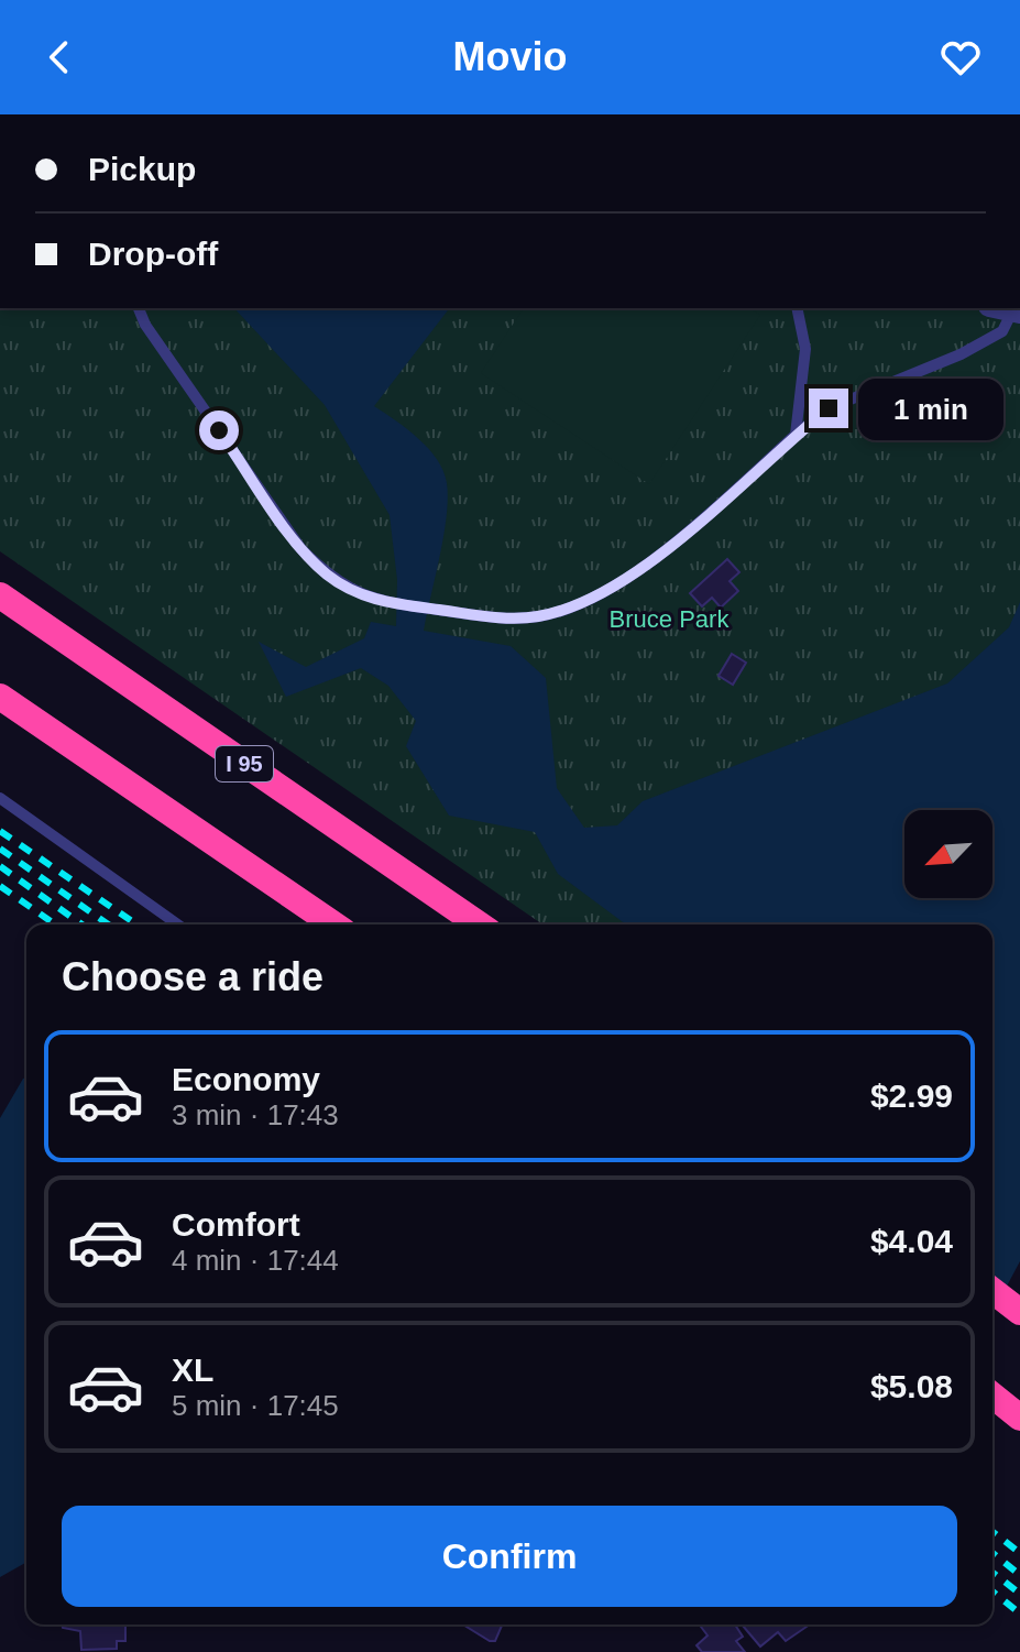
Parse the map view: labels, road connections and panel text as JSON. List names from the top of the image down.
{
  "streets": {
    "highway": ["I 95"]
  },
  "parks": ["Bruce Park"],
  "north": "bottom left",
  "page": {
    "header": "Movio",
    "banner": ["Pickup", "Drop-off"],
    "bubble": "1 min",
    "heading": "Choose a ride",
    "list": [
      {
        "name": "Economy",
        "note": "3 min · 17:43",
        "value": "$2.99"
      },
      {
        "name": "Comfort",
        "note": "4 min · 17:44",
        "value": "$4.04"
      },
      {
        "name": "XL",
        "note": "5 min · 17:45",
        "value": "$5.08"
      }
    ],
    "buttons": "Confirm"
  }
}
